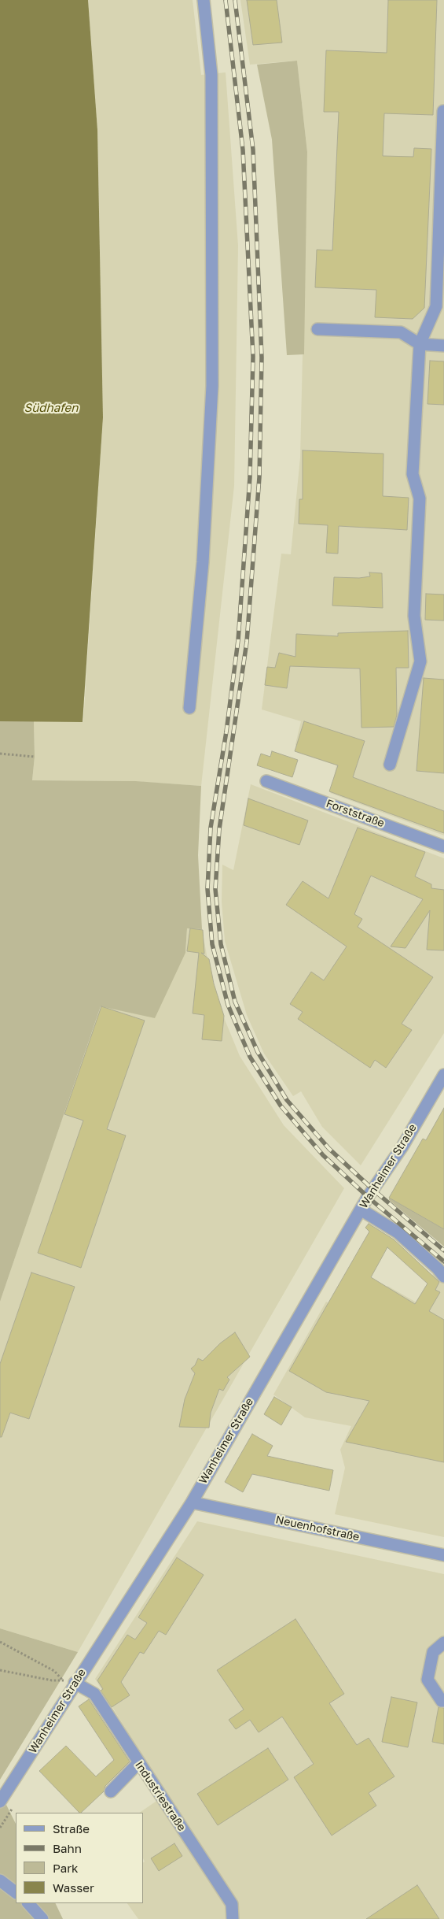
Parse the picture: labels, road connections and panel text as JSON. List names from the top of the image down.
{
  "streets": {
    "street": [
      "Forststraße",
      "Wanheimer Straße",
      "Neuenhofstraße",
      "Industriestraße"
    ]
  },
  "crossings": [
    ["Wanheimer Straße", "Neuenhofstraße"],
    ["Wanheimer Straße", "Industriestraße"]
  ],
  "water": ["Südhafen"],
  "legend": [
    "Straße",
    "Bahn",
    "Park",
    "Wasser"
  ]
}
